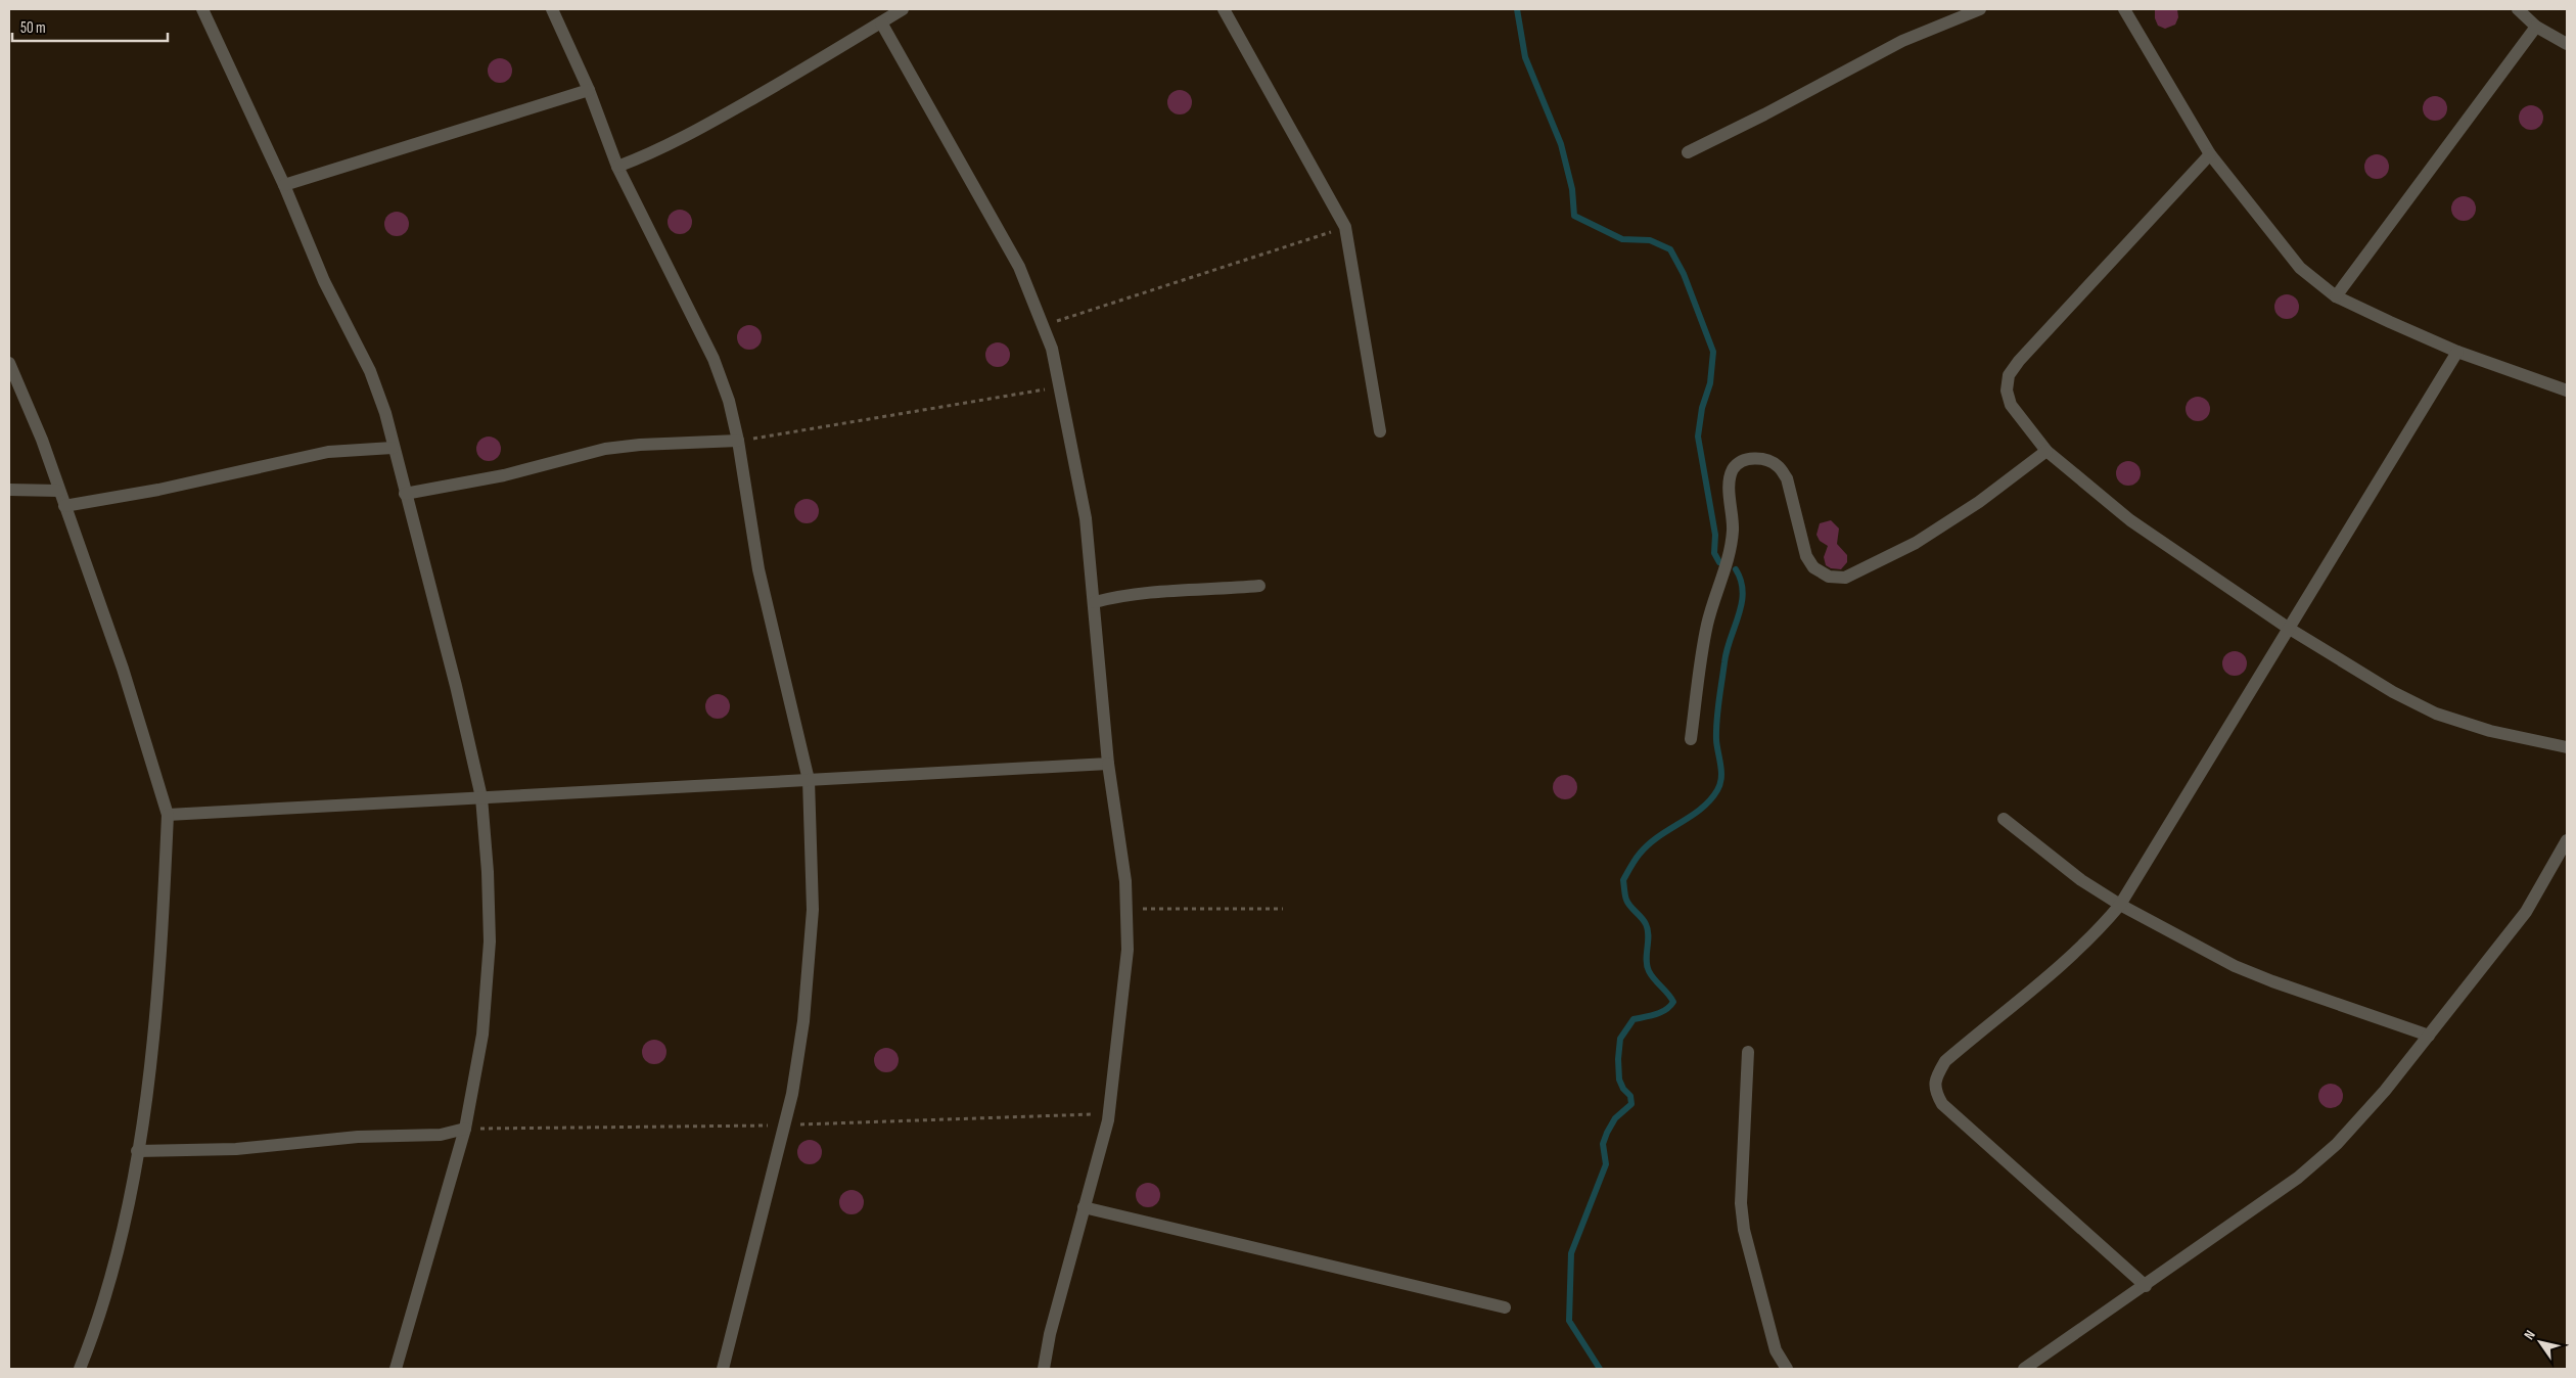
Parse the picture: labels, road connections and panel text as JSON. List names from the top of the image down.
{
  "scale_bar": "50 m",
  "north": "top left"
}
